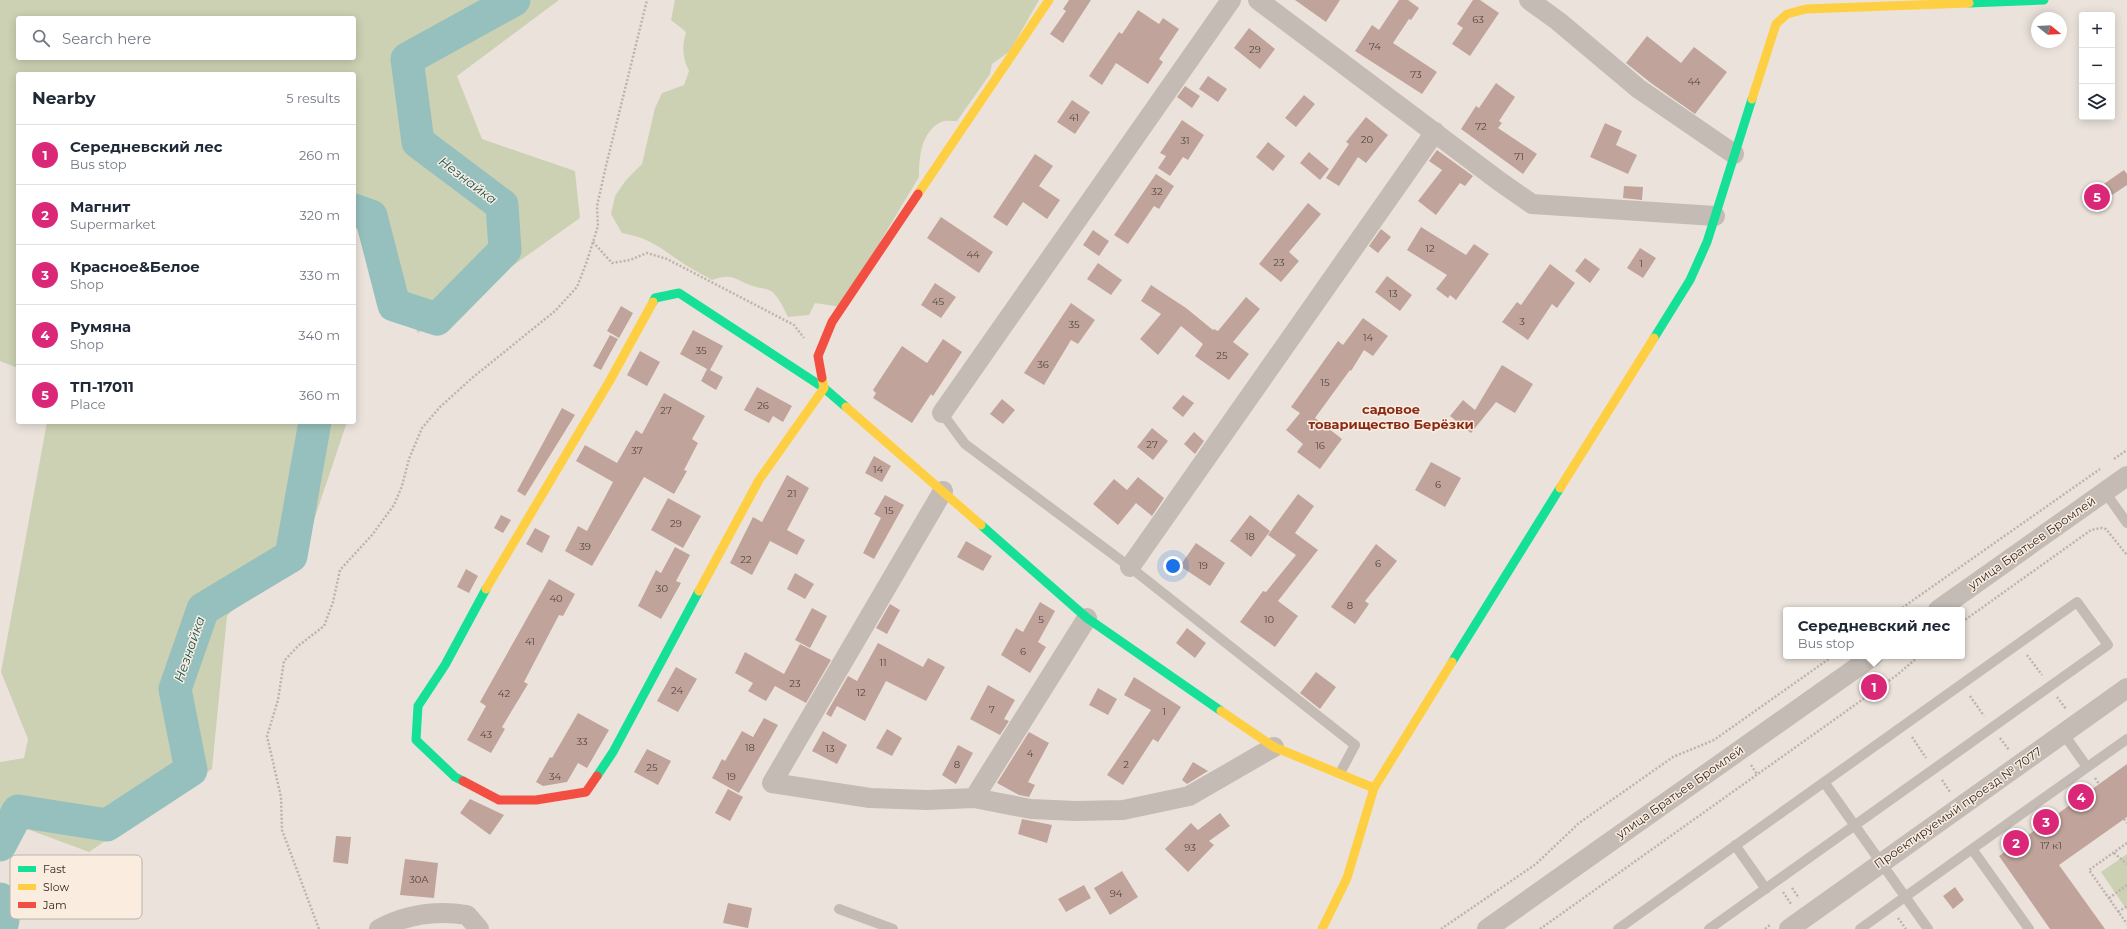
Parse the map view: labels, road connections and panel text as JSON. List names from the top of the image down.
{
  "streets": {
    "street": ["улица Братьев Бромлей", "Проектируемый проезд № 7077"]
  },
  "districts": ["садовое товарищество Берёзки"],
  "water": ["Незнайка"],
  "house_numbers": [
    "63",
    "74",
    "29",
    "73",
    "44",
    "41",
    "72",
    "20",
    "31",
    "71",
    "32",
    "12",
    "44",
    "23",
    "1",
    "13",
    "45",
    "3",
    "35",
    "14",
    "35",
    "25",
    "36",
    "15",
    "26",
    "27",
    "27",
    "16",
    "37",
    "14",
    "6",
    "21",
    "15",
    "29",
    "18",
    "39",
    "22",
    "6",
    "19",
    "30",
    "40",
    "8",
    "5",
    "10",
    "41",
    "6",
    "11",
    "23",
    "24",
    "12",
    "42",
    "7",
    "1",
    "43",
    "33",
    "18",
    "13",
    "4",
    "8",
    "2",
    "25",
    "34",
    "19",
    "17 к1",
    "93",
    "30А",
    "94"
  ],
  "legend": ["Fast", "Slow", "Jam"],
  "north": "right",
  "page": {
    "map_buttons": ["+", "−"],
    "search": "Search here",
    "heading": ["Nearby", "5 results"],
    "list": [
      {
        "mark": "1",
        "name": "Середневский лес",
        "note": "Bus stop",
        "value": "260 m"
      },
      {
        "mark": "2",
        "name": "Магнит",
        "note": "Supermarket",
        "value": "320 m"
      },
      {
        "mark": "3",
        "name": "Красное&Белое",
        "note": "Shop",
        "value": "330 m"
      },
      {
        "mark": "4",
        "name": "Румяна",
        "note": "Shop",
        "value": "340 m"
      },
      {
        "mark": "5",
        "name": "ТП-17011",
        "note": "Place",
        "value": "360 m"
      }
    ],
    "pins": [
      "5",
      "1",
      "4",
      "3",
      "2"
    ],
    "popup": ["Середневский лес", "Bus stop"]
  }
}
